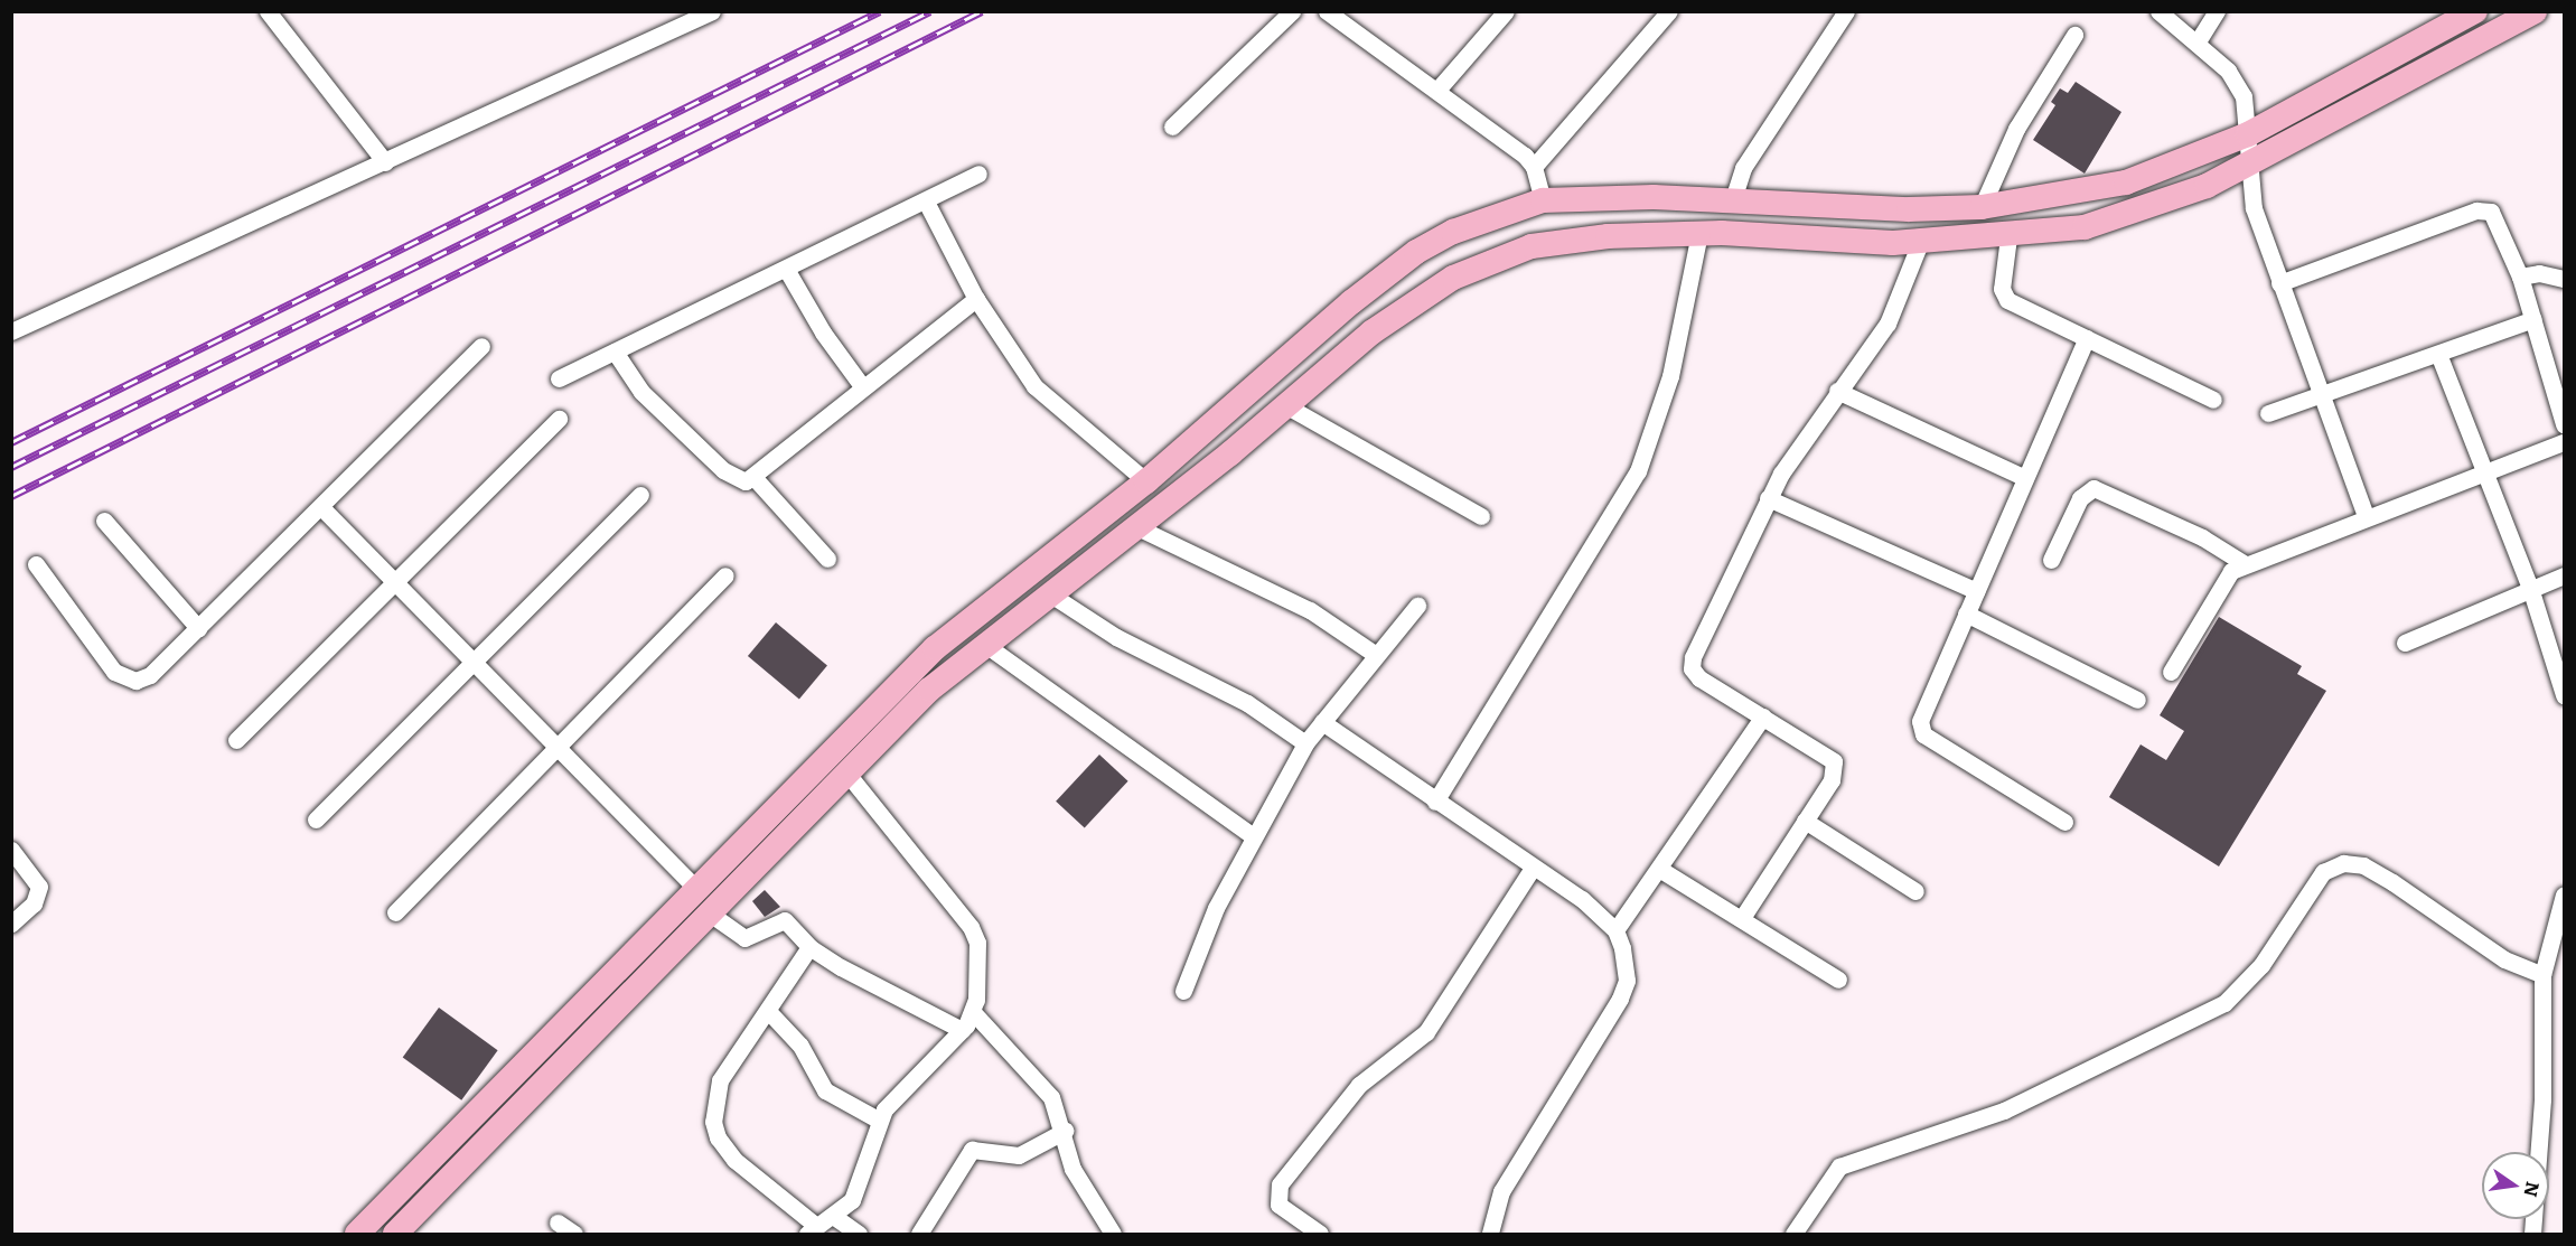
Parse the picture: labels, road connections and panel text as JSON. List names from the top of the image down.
{
  "north": "right"
}
